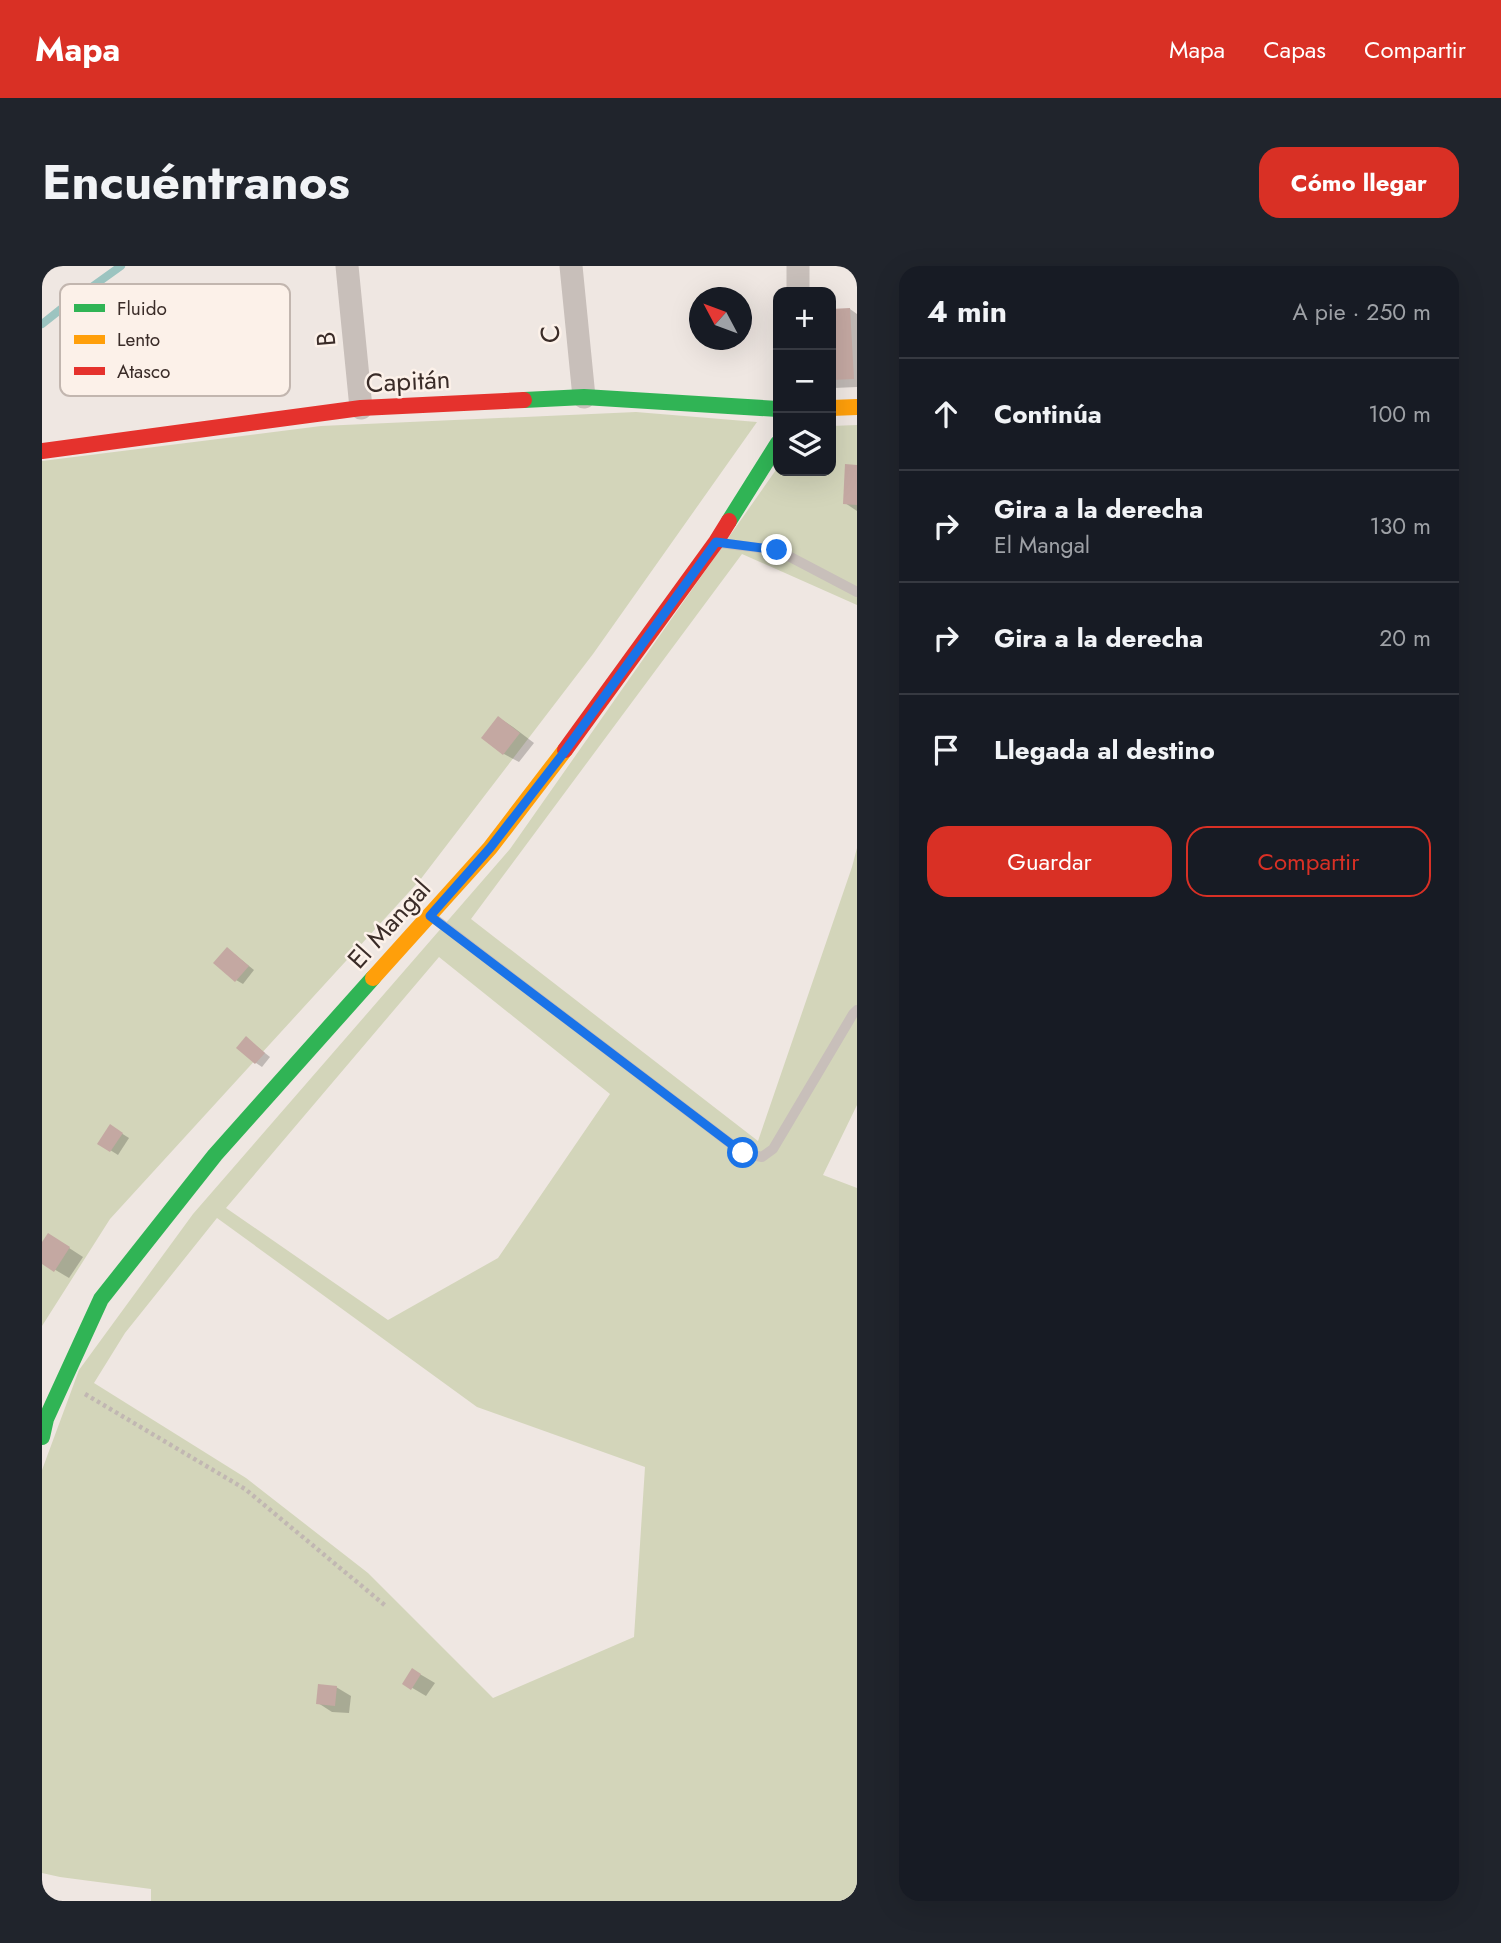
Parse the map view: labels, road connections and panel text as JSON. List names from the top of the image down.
{
  "streets": {
    "street": [
      "C",
      "B",
      "Capitán",
      "El Mangal"
    ]
  },
  "crossings": [
    ["C", "Capitán"],
    ["B", "Capitán"]
  ],
  "legend": ["Fluido", "Lento", "Atasco"],
  "north": "top left",
  "page": {
    "header": "Mapa",
    "nav": ["Mapa", "Capas", "Compartir"],
    "title": "Encuéntranos",
    "buttons": [
      "Cómo llegar",
      ["Guardar", "Compartir"]
    ],
    "heading": ["4 min", "A pie · 250 m"],
    "map_buttons": ["+", "−"],
    "list": [
      ["Continúa", "100 m"],
      ["Gira a la derecha", "El Mangal", "130 m"],
      ["Gira a la derecha", "20 m"],
      "Llegada al destino"
    ]
  }
}
